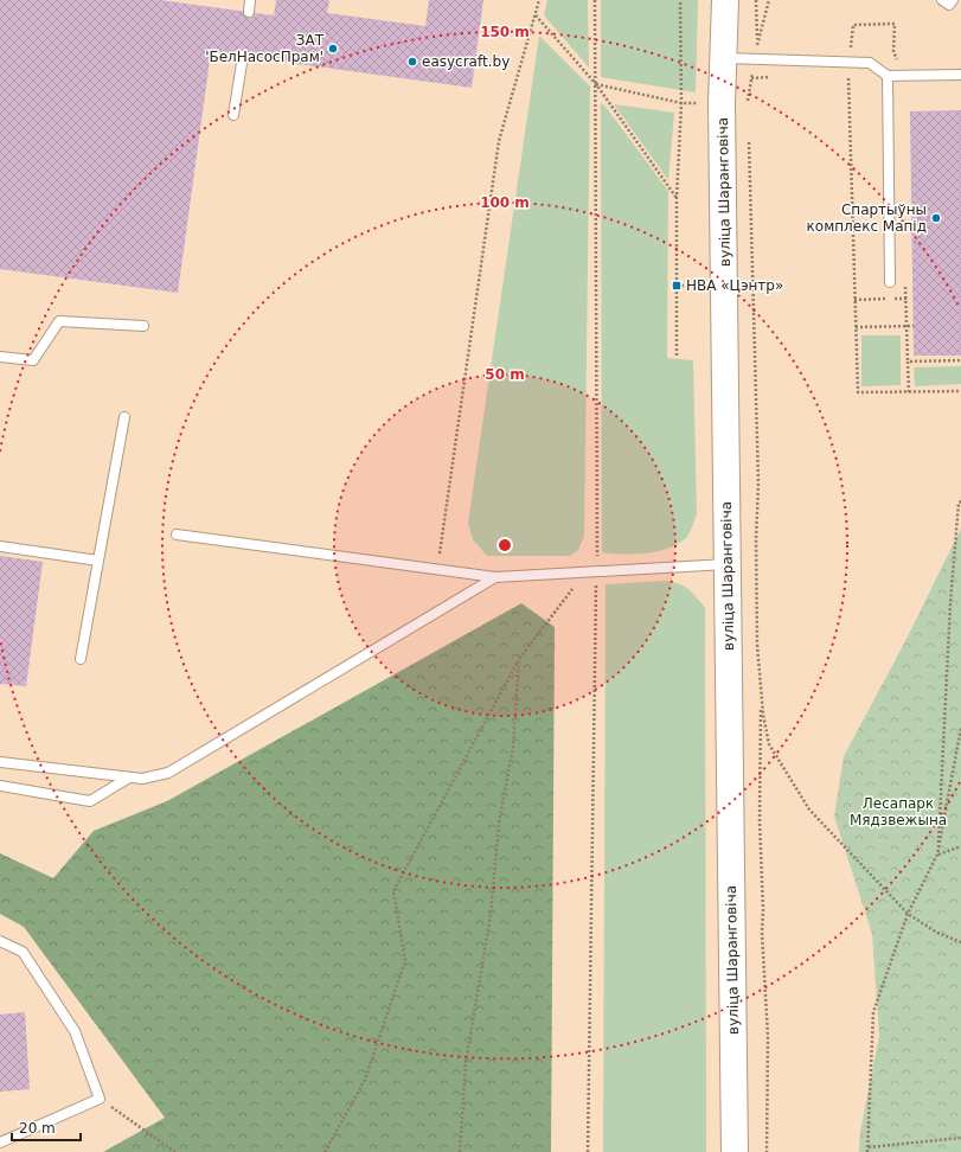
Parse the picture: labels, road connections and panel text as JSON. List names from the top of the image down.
{
  "streets": {
    "main road": ["вуліца Шаранговіча"]
  },
  "parks": ["Лесапарк Мядзвежына"],
  "places": {
    "other": ["ЗАТ 'БелНасосПрам'", "easycraft.by", "Спартыўны комплекс Мапід"],
    "transit": ["НВА «Цэнтр»"]
  },
  "scale_bar": "20 m",
  "rings": ["150 m", "100 m", "50 m"]
}
